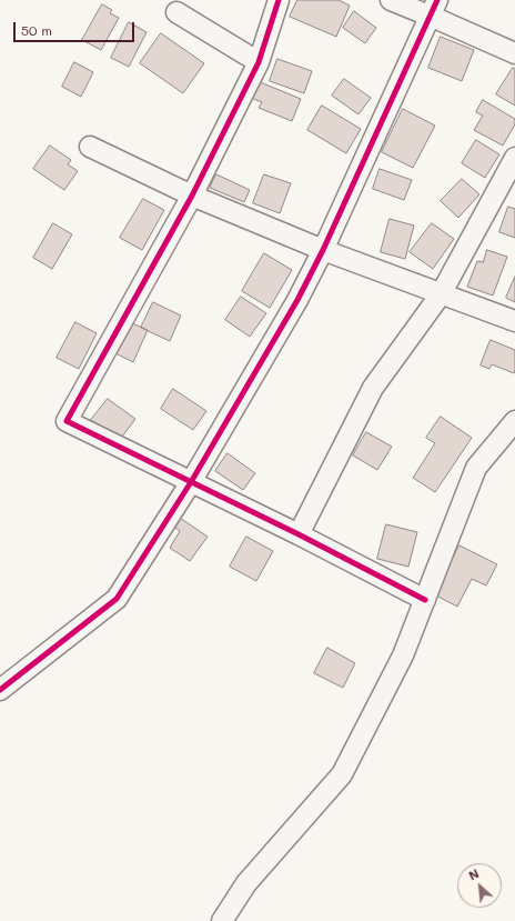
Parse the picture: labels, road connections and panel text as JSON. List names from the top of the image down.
{
  "scale_bar": "50 m",
  "north": "top left"
}
